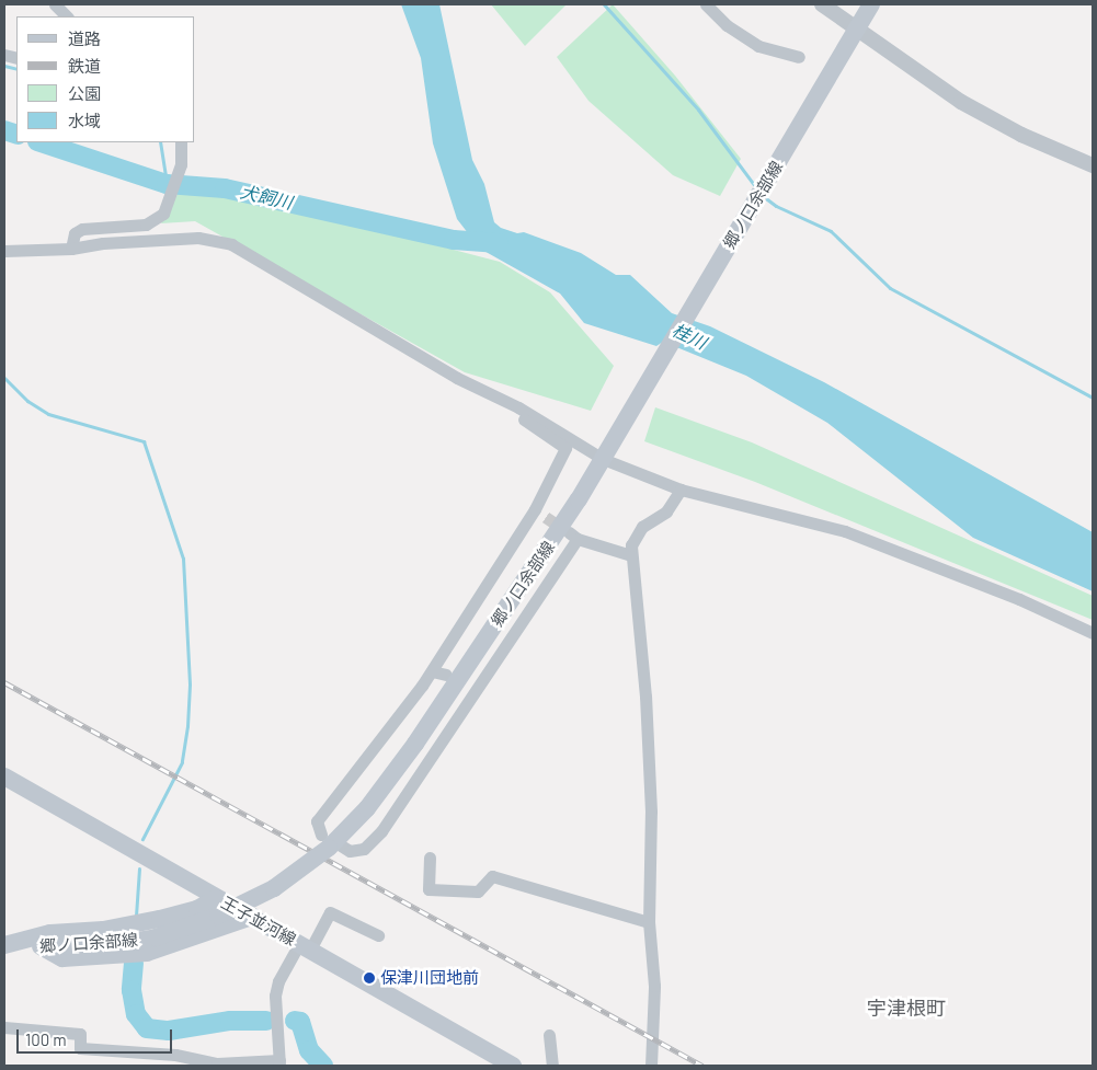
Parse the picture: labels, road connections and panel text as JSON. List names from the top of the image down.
{
  "streets": {
    "main road": ["郷ノ口余部線", "王子並河線"]
  },
  "districts": ["宇津根町"],
  "water": ["犬飼川", "桂川"],
  "places": ["保津川団地前"],
  "legend": [
    "道路",
    "鉄道",
    "公園",
    "水域"
  ],
  "scale_bar": "100 m"
}
